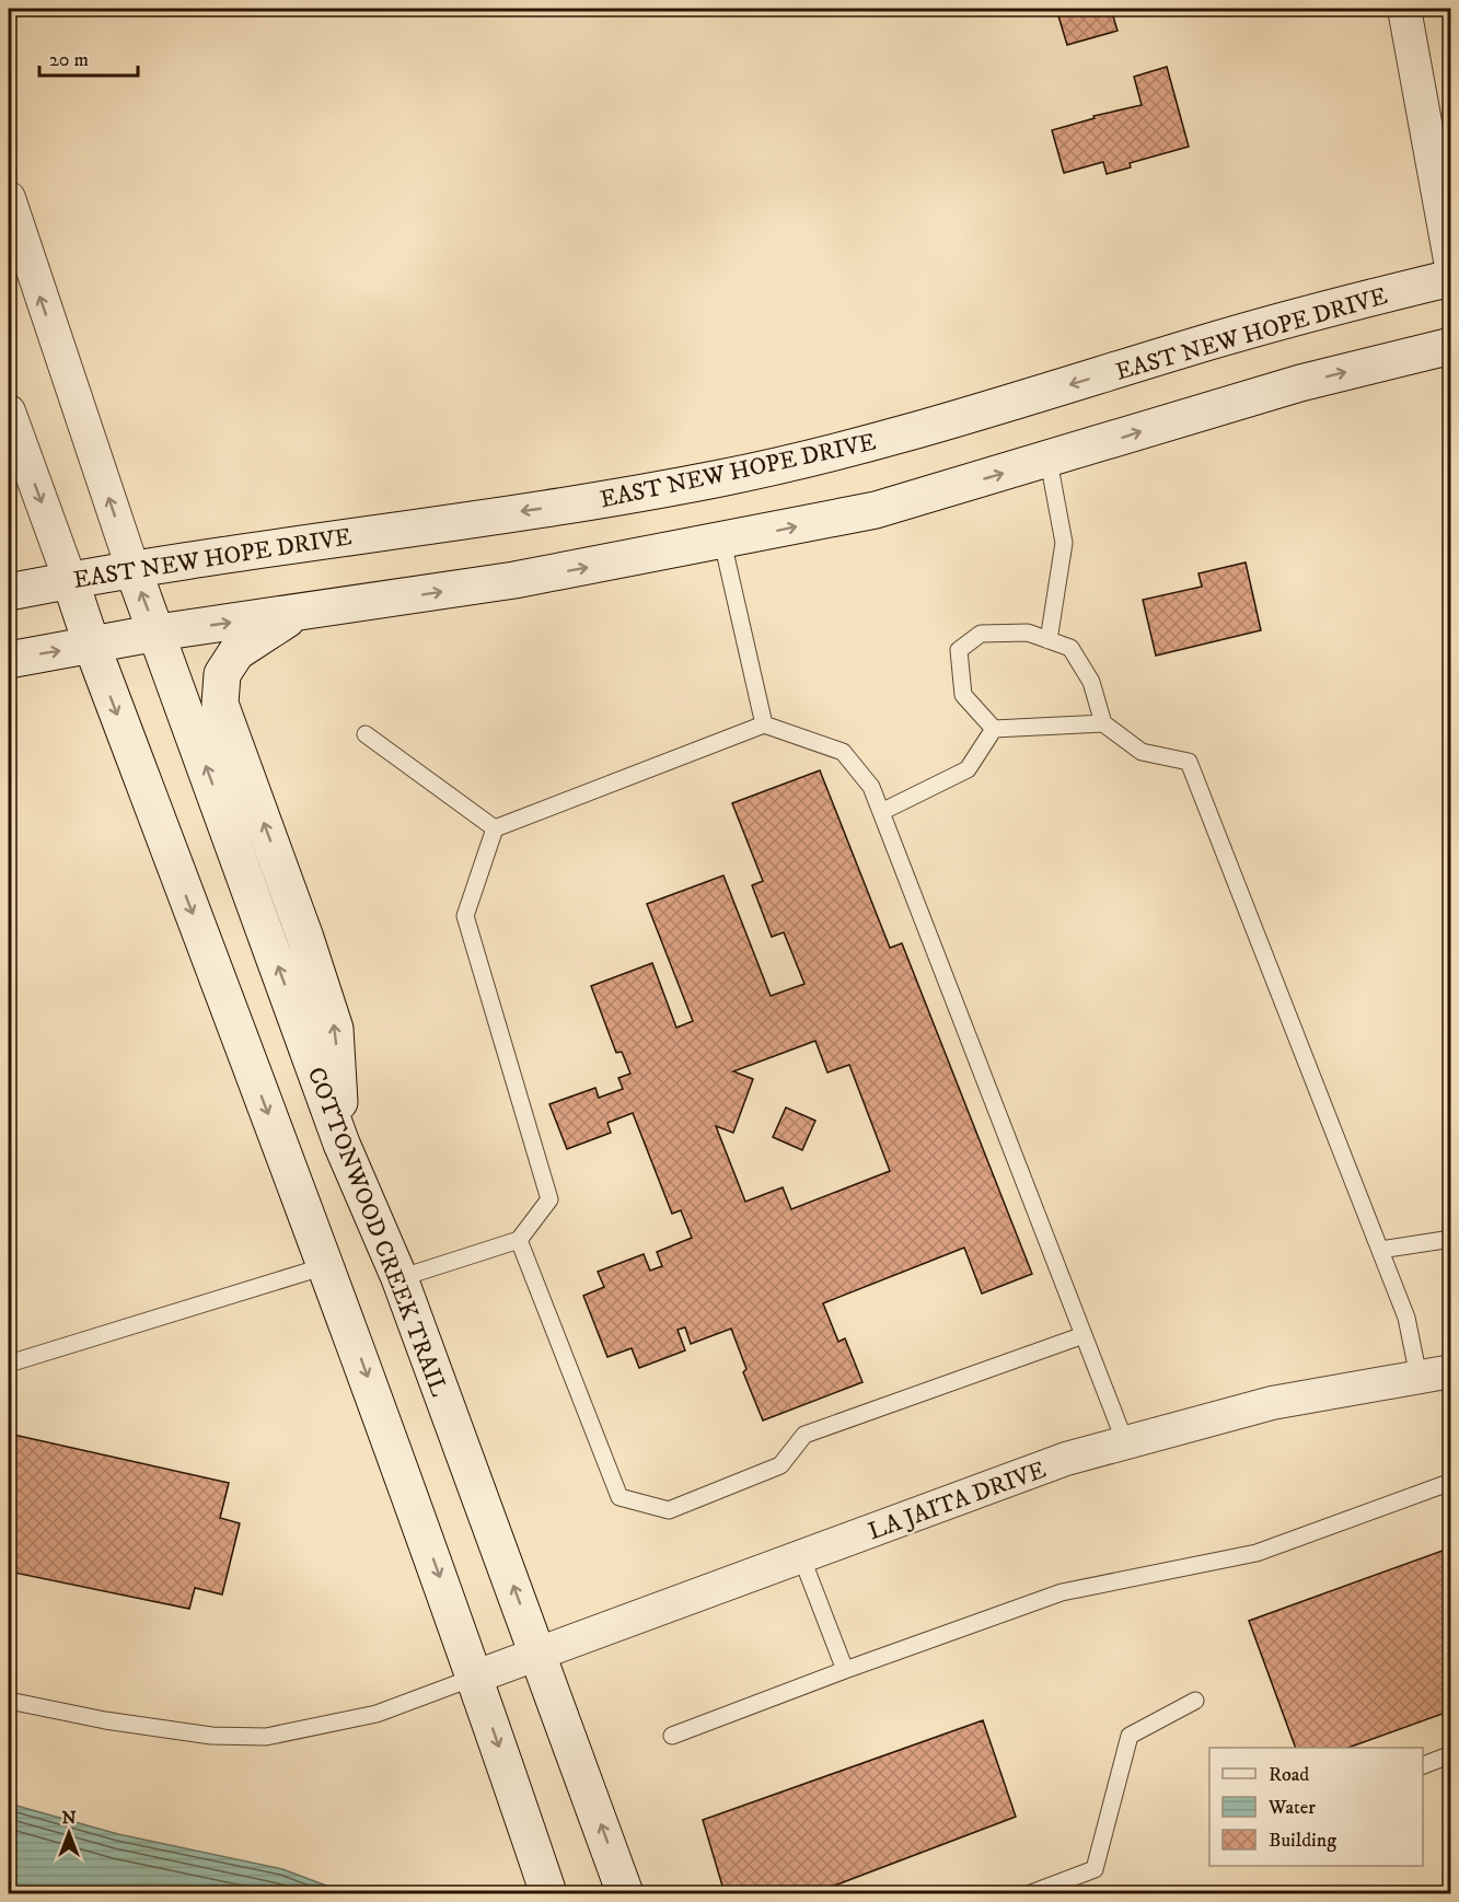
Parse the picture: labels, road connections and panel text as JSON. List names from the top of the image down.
{
  "streets": {
    "street": ["EAST NEW HOPE DRIVE", "COTTONWOOD CREEK TRAIL", "LA JAITA DRIVE"]
  },
  "crossings": [
    ["EAST NEW HOPE DRIVE", "COTTONWOOD CREEK TRAIL"],
    ["COTTONWOOD CREEK TRAIL", "LA JAITA DRIVE"]
  ],
  "legend": ["Road", "Water", "Building"],
  "scale_bar": "20 m",
  "north": "top"
}
